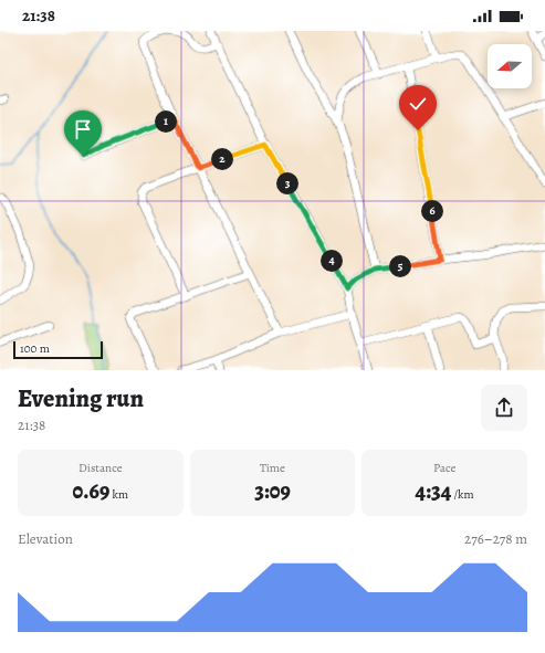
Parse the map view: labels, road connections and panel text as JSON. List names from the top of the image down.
{
  "scale_bar": "100 m",
  "north": "left",
  "page": {
    "status": "21:38",
    "pins": [
      "1",
      "2",
      "3",
      "6",
      "4",
      "5"
    ],
    "scale": "100 m",
    "heading": ["Evening run", "21:38"],
    "stats": [
      ["Distance", "0.69 km"],
      ["Time", "3:09"],
      ["Pace", "4:34 /km"]
    ],
    "chart": ["Elevation", "276–278 m"]
  }
}
